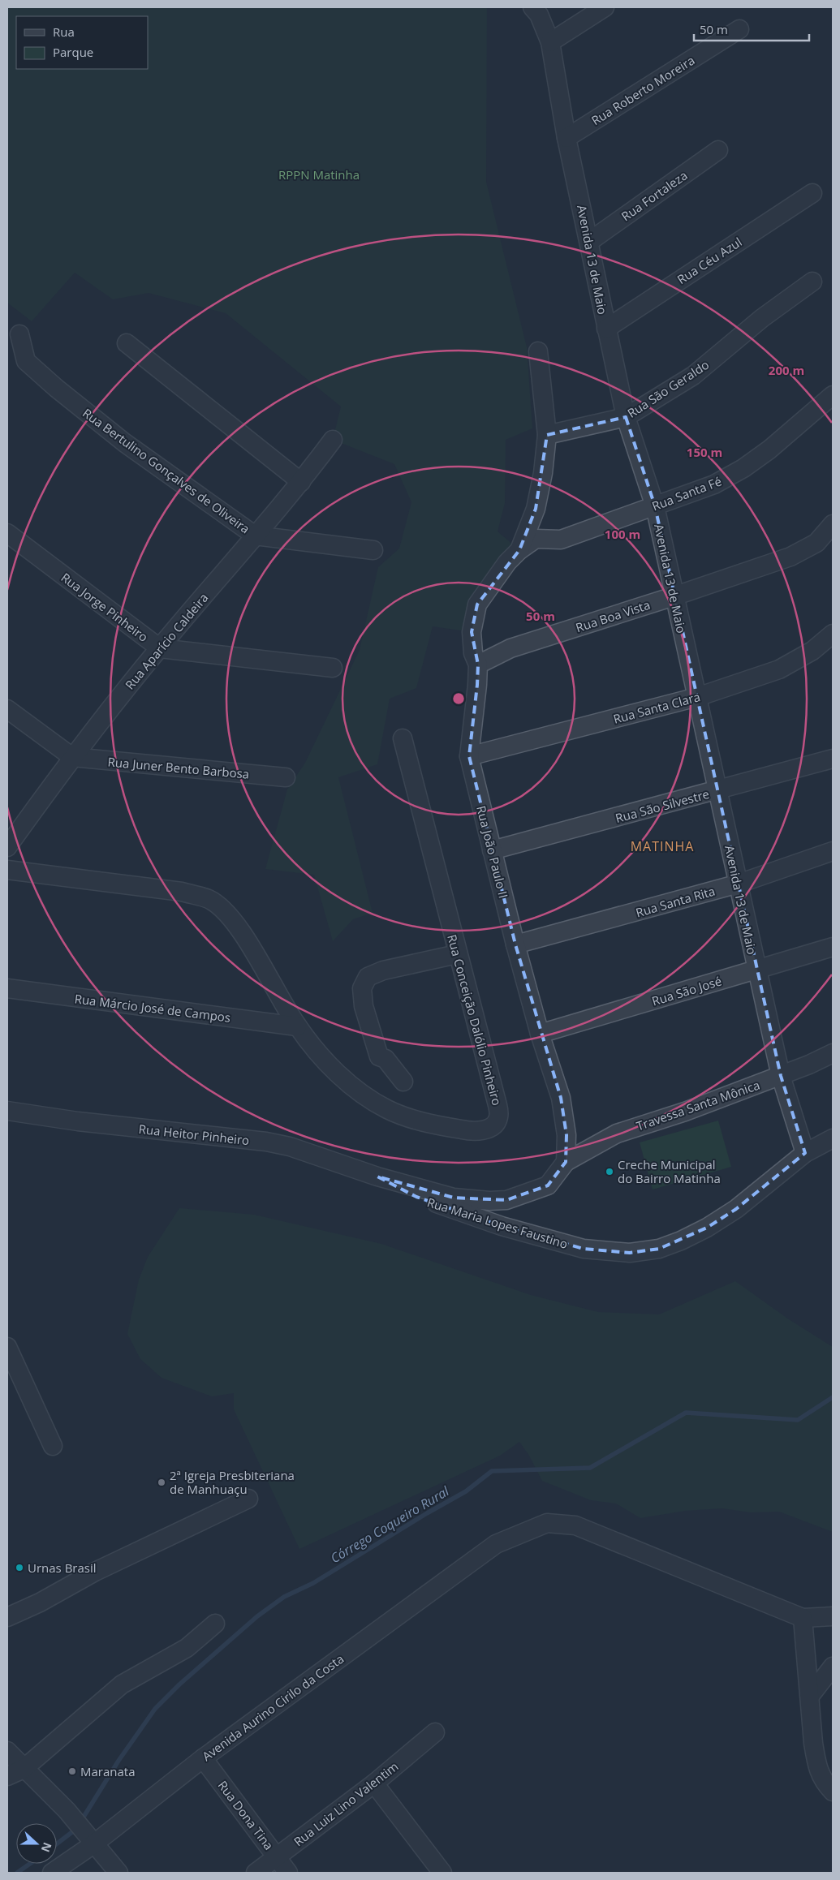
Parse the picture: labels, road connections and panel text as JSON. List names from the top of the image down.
{
  "streets": {
    "street": [
      "Rua Roberto Moreira",
      "Rua Fortaleza",
      "Avenida 13 de Maio",
      "Rua Céu Azul",
      "Rua São Geraldo",
      "Rua Bertulino Gonçalves de Oliveira",
      "Rua Santa Fé",
      "Rua Jorge Pinheiro",
      "Rua Boa Vista",
      "Rua Aparício Caldeira",
      "Rua Santa Clara",
      "Rua Juner Bento Barbosa",
      "Rua São Silvestre",
      "Rua João Paulo II",
      "Rua Santa Rita",
      "Rua São José",
      "Rua Márcio José de Campos",
      "Rua Conceição Dalólio Pinheiro",
      "Travessa Santa Mônica",
      "Rua Heitor Pinheiro",
      "Rua Maria Lopes Faustino",
      "Avenida Aurino Cirilo da Costa",
      "Rua Luiz Lino Valentim",
      "Rua Dona Tina"
    ]
  },
  "crossings": [
    ["Rua Roberto Moreira", "Avenida 13 de Maio"],
    ["Rua Fortaleza", "Avenida 13 de Maio"],
    ["Avenida 13 de Maio", "Rua Céu Azul"],
    ["Avenida 13 de Maio", "Rua São Geraldo"],
    ["Avenida 13 de Maio", "Rua Santa Fé"],
    ["Avenida 13 de Maio", "Rua Boa Vista"],
    ["Avenida 13 de Maio", "Rua Santa Clara"],
    ["Avenida 13 de Maio", "Rua São Silvestre"],
    ["Avenida 13 de Maio", "Rua Santa Rita"],
    ["Avenida 13 de Maio", "Rua São José"],
    ["Avenida 13 de Maio", "Travessa Santa Mônica"],
    ["Avenida 13 de Maio", "Rua Maria Lopes Faustino"],
    ["Rua São Geraldo", "Rua João Paulo II"],
    ["Rua Bertulino Gonçalves de Oliveira", "Rua Aparício Caldeira"],
    ["Rua Santa Fé", "Rua João Paulo II"],
    ["Rua Jorge Pinheiro", "Rua Aparício Caldeira"],
    ["Rua Boa Vista", "Rua João Paulo II"],
    ["Rua Aparício Caldeira", "Rua Juner Bento Barbosa"],
    ["Rua Santa Clara", "Rua João Paulo II"],
    ["Rua São Silvestre", "Rua João Paulo II"],
    ["Rua João Paulo II", "Rua Santa Rita"],
    ["Rua João Paulo II", "Rua São José"],
    ["Rua João Paulo II", "Travessa Santa Mônica"],
    ["Rua Márcio José de Campos", "Rua Conceição Dalólio Pinheiro"],
    ["Rua Heitor Pinheiro", "Rua Maria Lopes Faustino"],
    ["Avenida Aurino Cirilo da Costa", "Rua Dona Tina"],
    ["Rua Luiz Lino Valentim", "Rua Dona Tina"]
  ],
  "districts": ["MATINHA"],
  "water": ["Córrego Coqueiro Rural"],
  "parks": ["RPPN Matinha"],
  "places": [
    "Creche Municipal do Bairro Matinha",
    "2ª Igreja Presbiteriana de Manhuaçu",
    "Urnas Brasil",
    "Maranata"
  ],
  "legend": ["Rua", "Parque"],
  "scale_bar": "50 m",
  "north": "right",
  "rings": [
    "200 m",
    "150 m",
    "100 m",
    "50 m"
  ]
}
